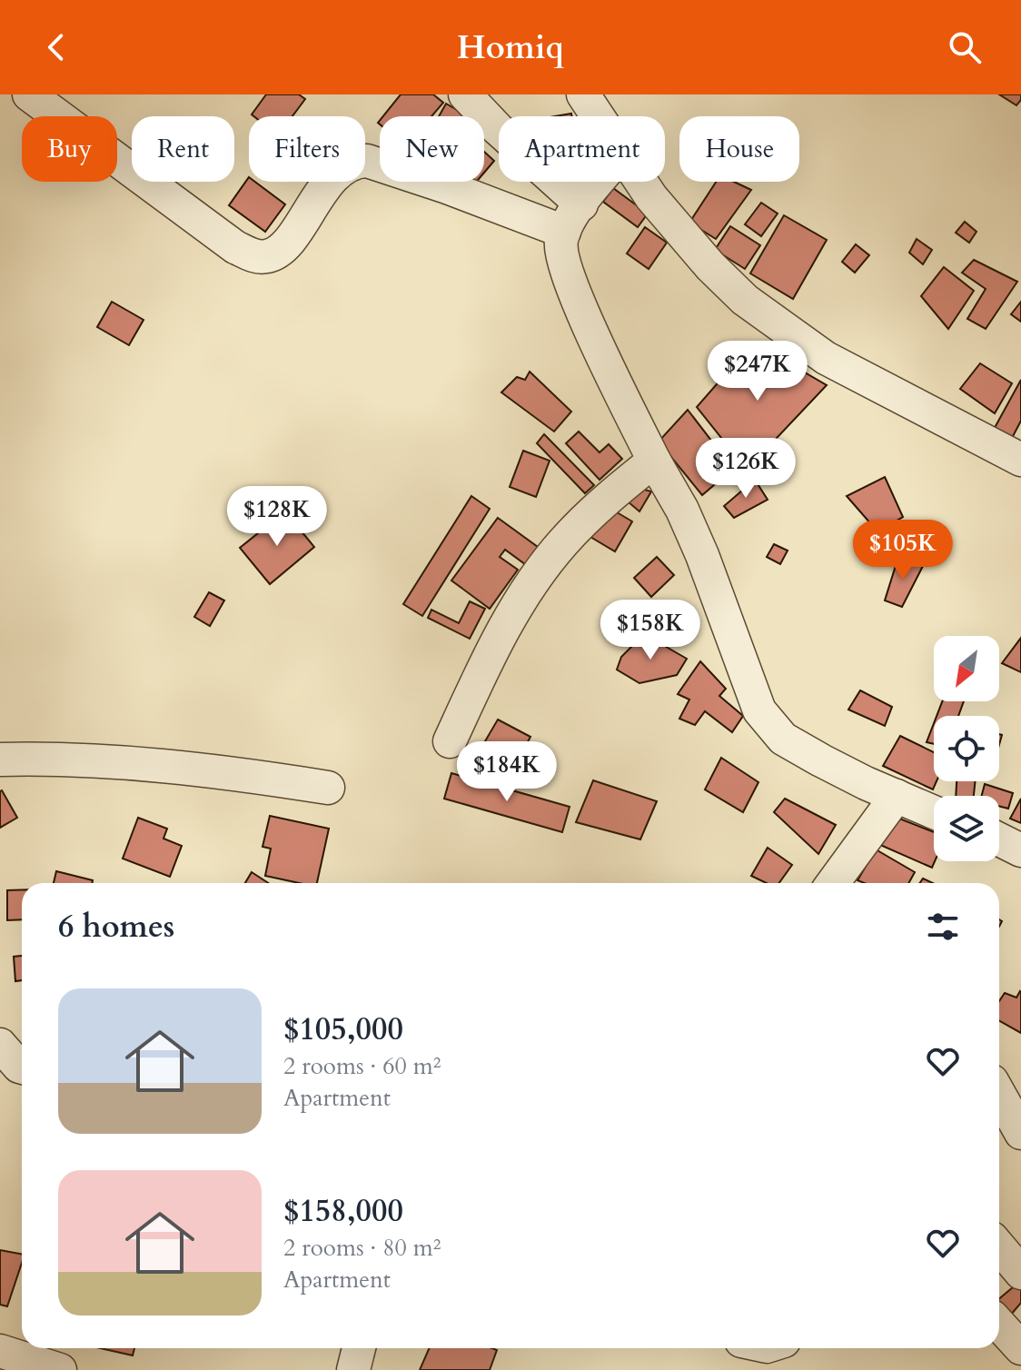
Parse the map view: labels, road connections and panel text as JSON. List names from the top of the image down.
{
  "north": "bottom left",
  "page": {
    "header": "Homiq",
    "chip": [
      "Buy",
      "Rent",
      "Filters",
      "New",
      "Apartment",
      "House"
    ],
    "price": [
      "$247K",
      "$126K",
      "$128K",
      "$105K",
      "$158K",
      "$184K"
    ],
    "heading": "6 homes",
    "list": [
      {
        "name": "$105,000",
        "note": "2 rooms · 60 m² · Apartment"
      },
      {
        "name": "$158,000",
        "note": "2 rooms · 80 m² · Apartment"
      }
    ]
  }
}
